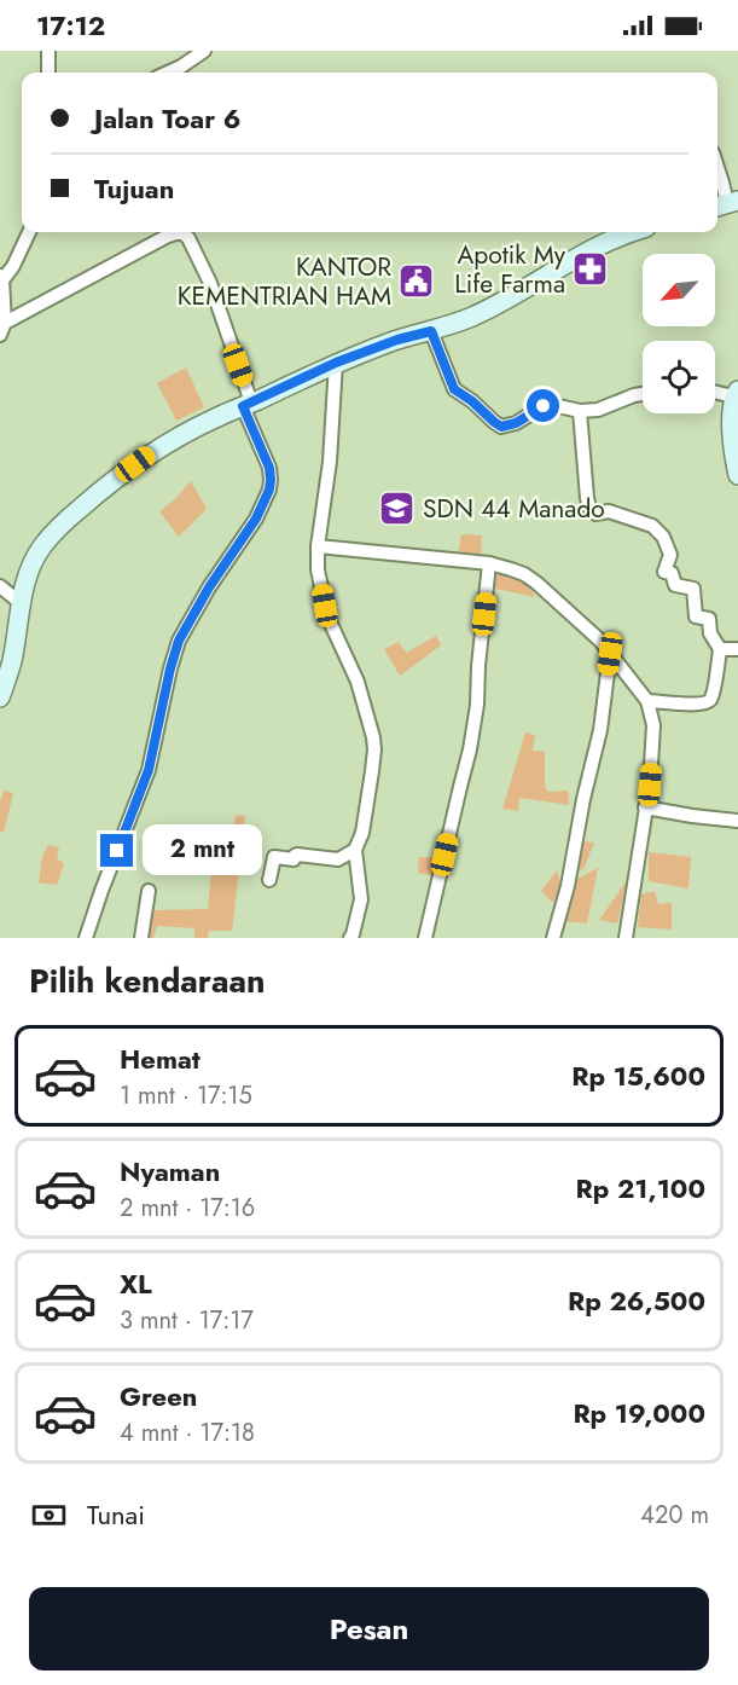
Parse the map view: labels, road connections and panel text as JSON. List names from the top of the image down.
{
  "places": {
    "pharmacy": ["Apotik My Life Farma"],
    "public building": ["KANTOR KEMENTRIAN HAM"],
    "school or university": ["SDN 44 Manado"]
  },
  "north": "bottom left",
  "page": {
    "status": "17:12",
    "banner": ["Jalan Toar 6", "Tujuan"],
    "bubble": "2 mnt",
    "heading": "Pilih kendaraan",
    "list": [
      {
        "name": "Hemat",
        "note": "1 mnt · 17:15",
        "value": "Rp 15,600"
      },
      {
        "name": "Nyaman",
        "note": "2 mnt · 17:16",
        "value": "Rp 21,100"
      },
      {
        "name": "XL",
        "note": "3 mnt · 17:17",
        "value": "Rp 26,500"
      },
      {
        "name": "Green",
        "note": "4 mnt · 17:18",
        "value": "Rp 19,000"
      }
    ],
    "pay": ["Tunai", "420 m"],
    "buttons": "Pesan"
  }
}
